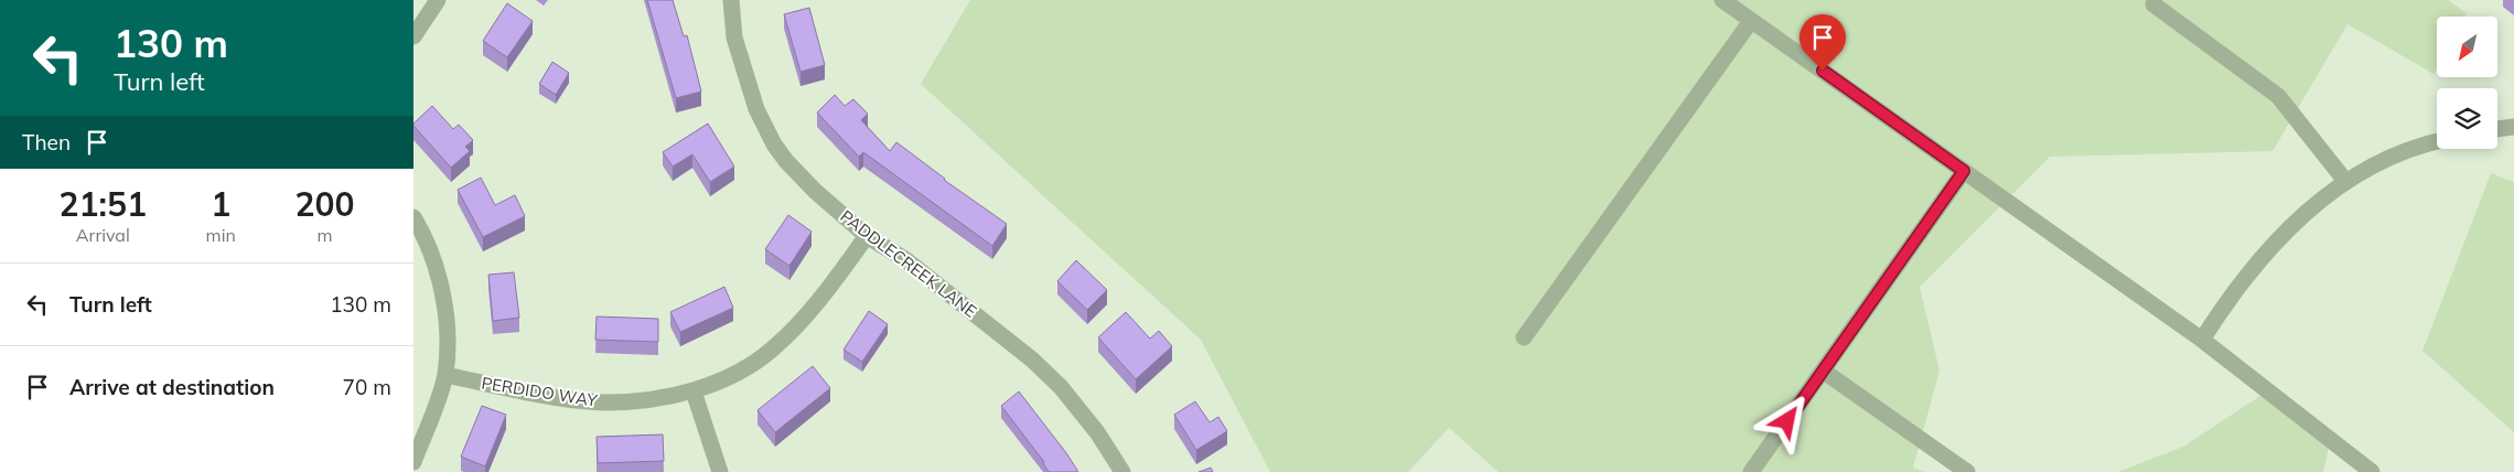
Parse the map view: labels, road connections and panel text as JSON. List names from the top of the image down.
{
  "streets": {
    "street": ["PADDLECREEK LANE", "PERDIDO WAY"]
  },
  "crossings": [
    ["PADDLECREEK LANE", "PERDIDO WAY"]
  ],
  "north": "bottom left",
  "page": {
    "turn": ["130 m", "Turn left"],
    "then": "Then",
    "eta": [
      "21:51",
      "Arrival",
      "1",
      "min",
      "200",
      "m"
    ],
    "list": [
      {
        "name": "Turn left",
        "value": "130 m"
      },
      {
        "name": "Arrive at destination",
        "value": "70 m"
      }
    ]
  }
}
